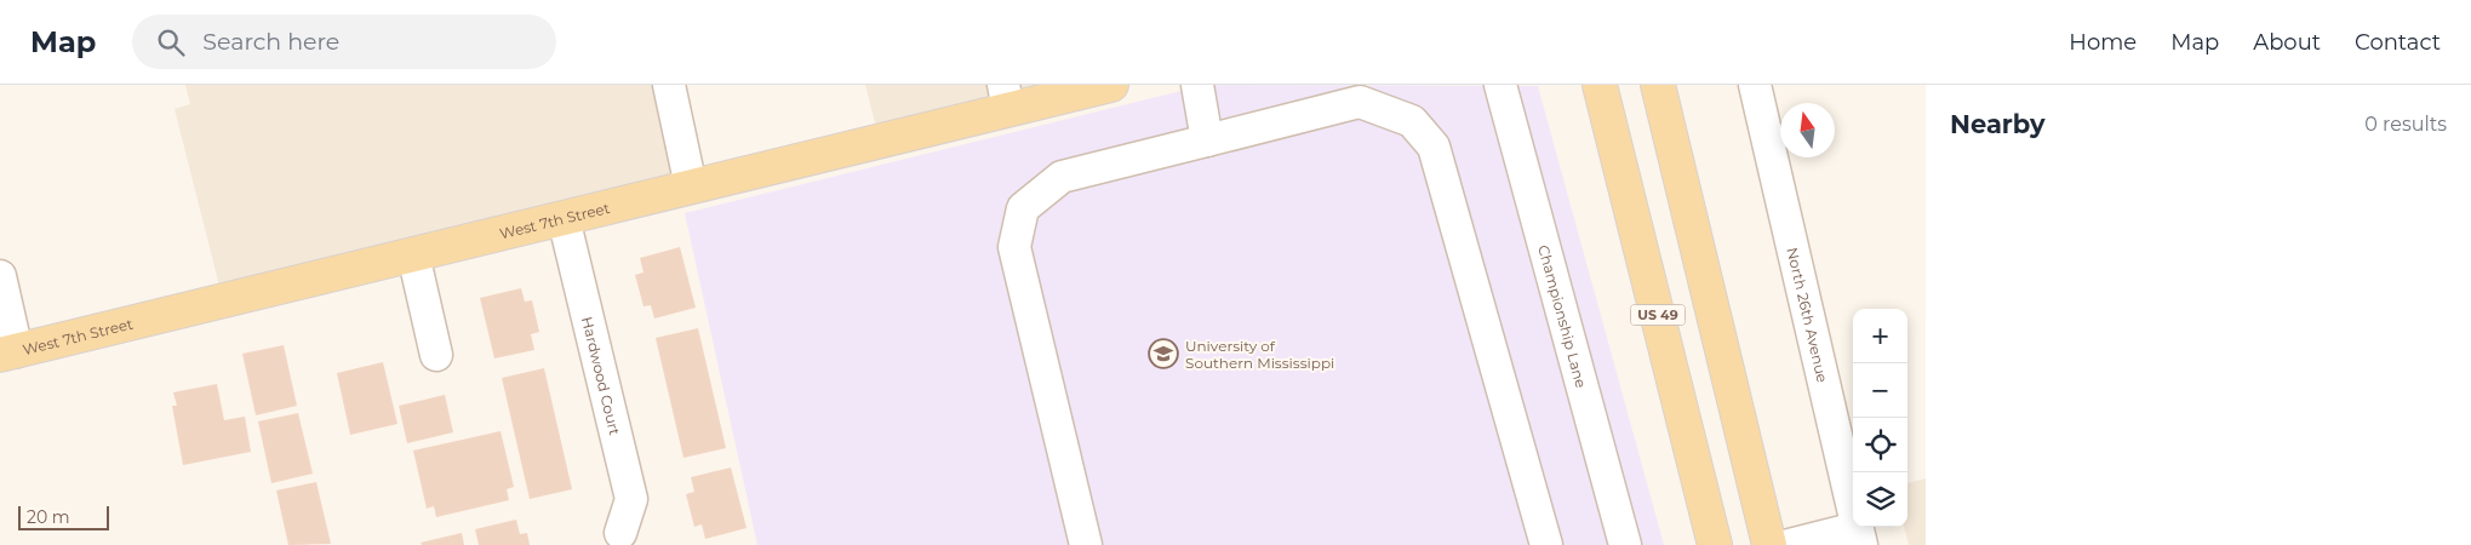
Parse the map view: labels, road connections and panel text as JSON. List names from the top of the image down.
{
  "streets": {
    "main road": ["West 7th Street", "US 49"],
    "street": ["Championship Lane", "North 26th Avenue", "Hardwood Court"]
  },
  "crossings": [
    ["West 7th Street", "Hardwood Court"]
  ],
  "places": {
    "school or university": ["University of Southern Mississippi"]
  },
  "scale_bar": "20 m",
  "north": "top",
  "page": {
    "header": "Map",
    "search": "Search here",
    "nav": [
      "Home",
      "Map",
      "About",
      "Contact"
    ],
    "heading": ["Nearby", "0 results"],
    "map_buttons": ["+", "−"],
    "scale": "20 m"
  }
}
